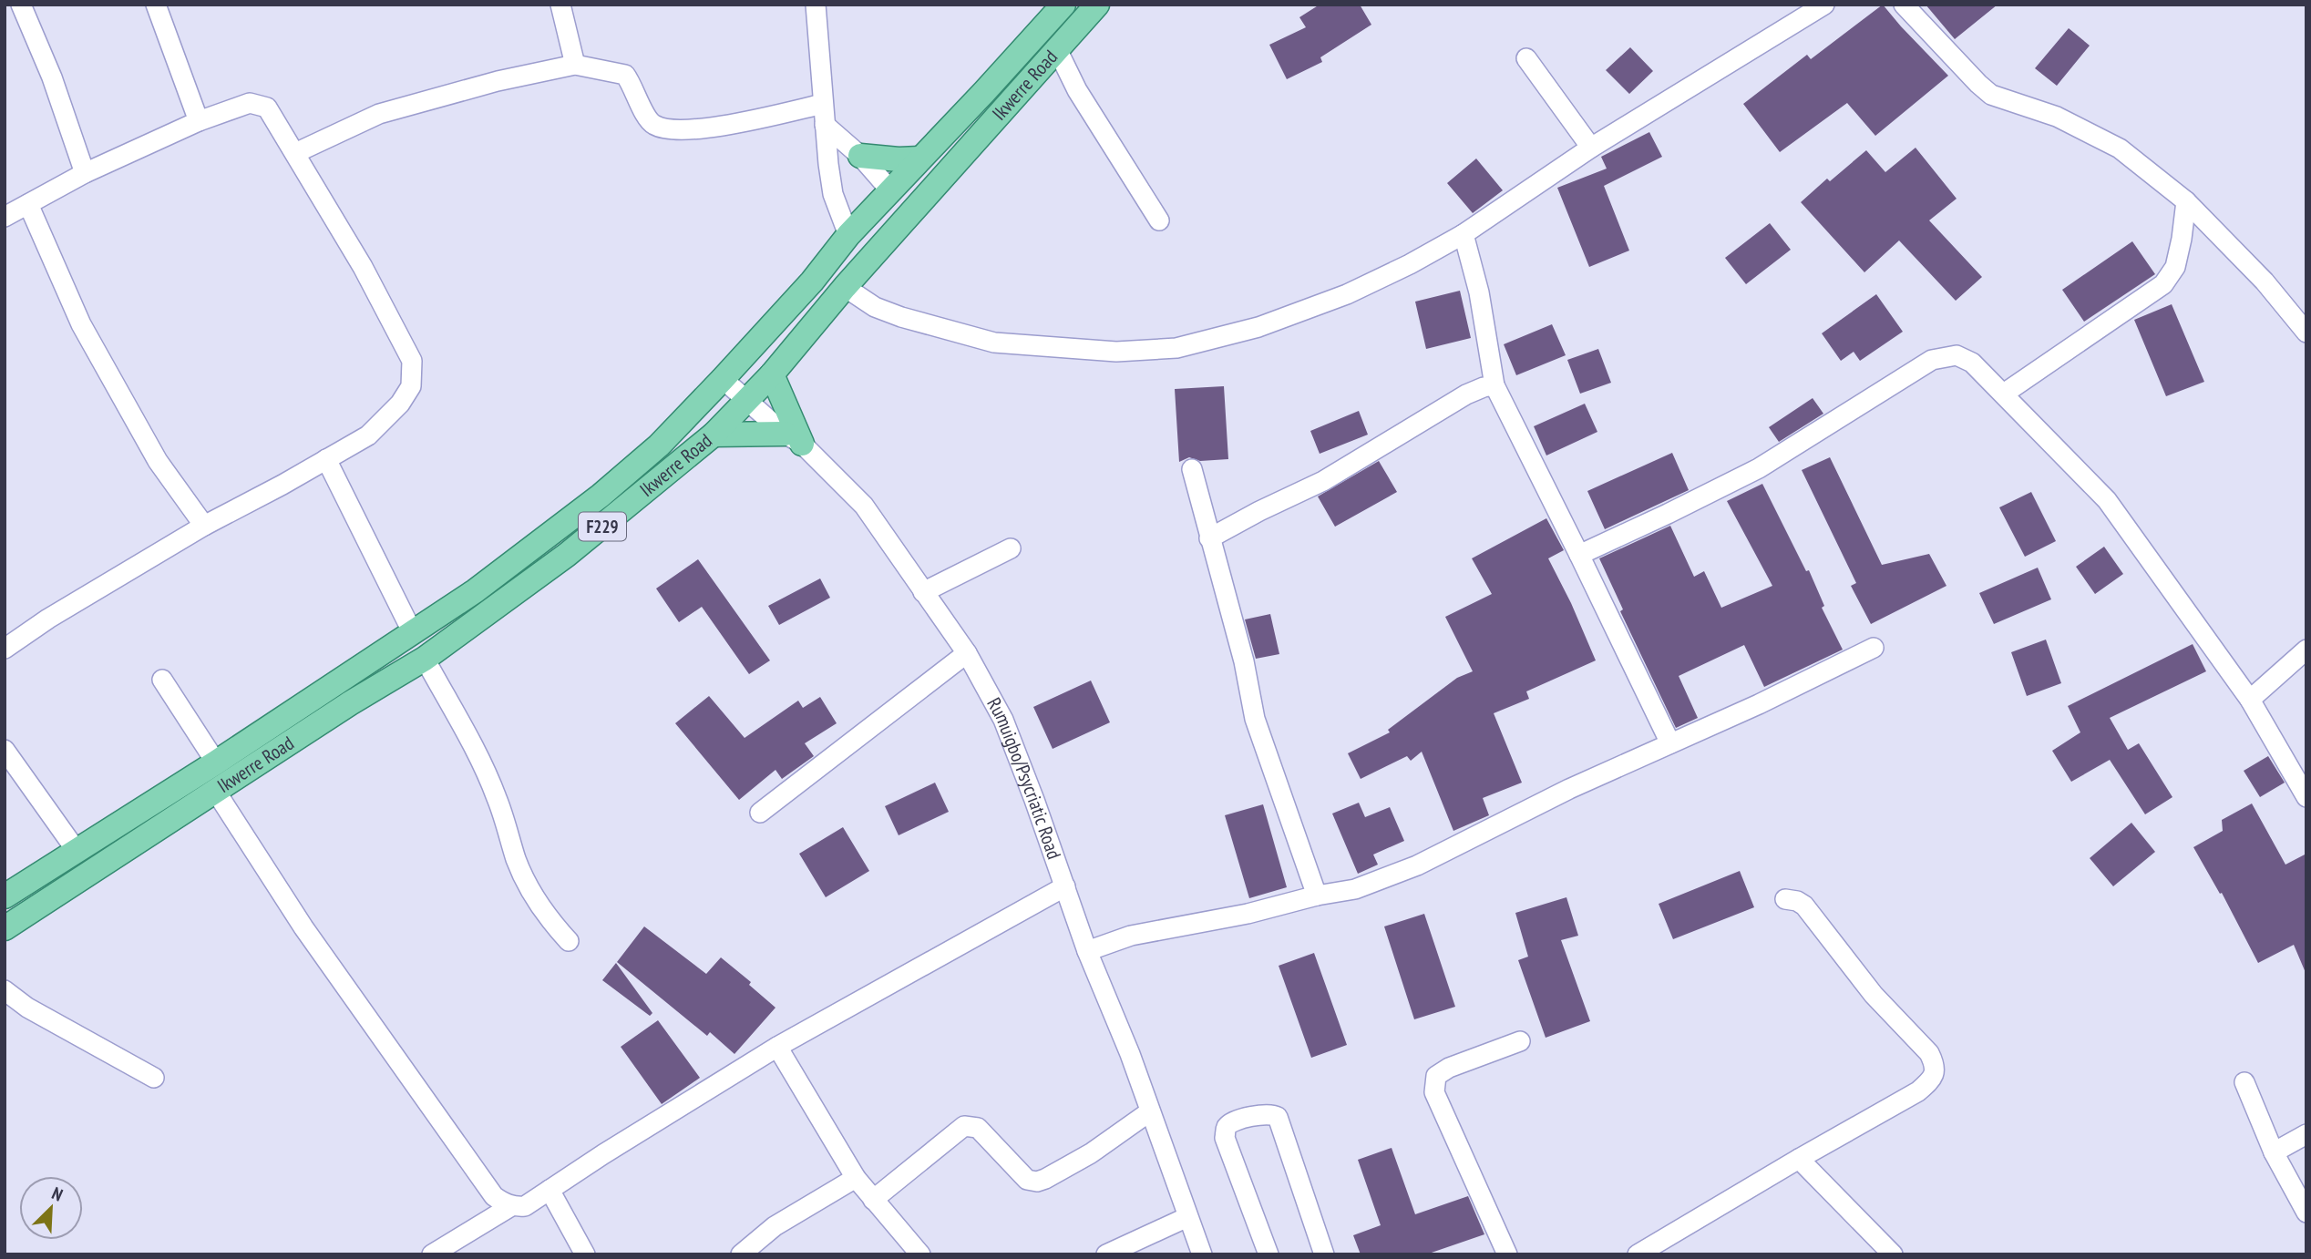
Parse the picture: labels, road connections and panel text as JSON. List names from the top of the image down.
{
  "streets": {
    "main road": ["Ikwerre Road", "F229"],
    "street": ["Rumuigbo/Psycriatic Road"]
  },
  "crossings": [
    ["Ikwerre Road", "Rumuigbo/Psycriatic Road"]
  ],
  "north": "top right"
}
